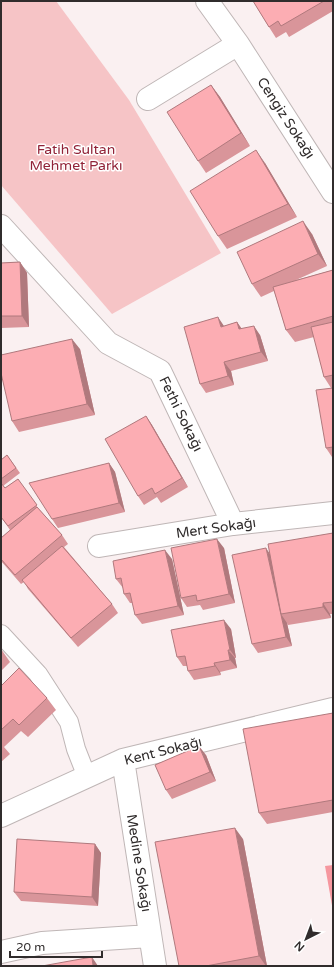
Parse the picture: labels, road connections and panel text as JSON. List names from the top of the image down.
{
  "streets": {
    "street": [
      "Cengiz Sokağı",
      "Fethi Sokağı",
      "Mert Sokağı",
      "Kent Sokağı",
      "Medine Sokağı"
    ]
  },
  "crossings": [
    ["Fethi Sokağı", "Mert Sokağı"],
    ["Kent Sokağı", "Medine Sokağı"]
  ],
  "parks": ["Fatih Sultan Mehmet Parkı"],
  "scale_bar": "20 m",
  "north": "bottom left"
}
